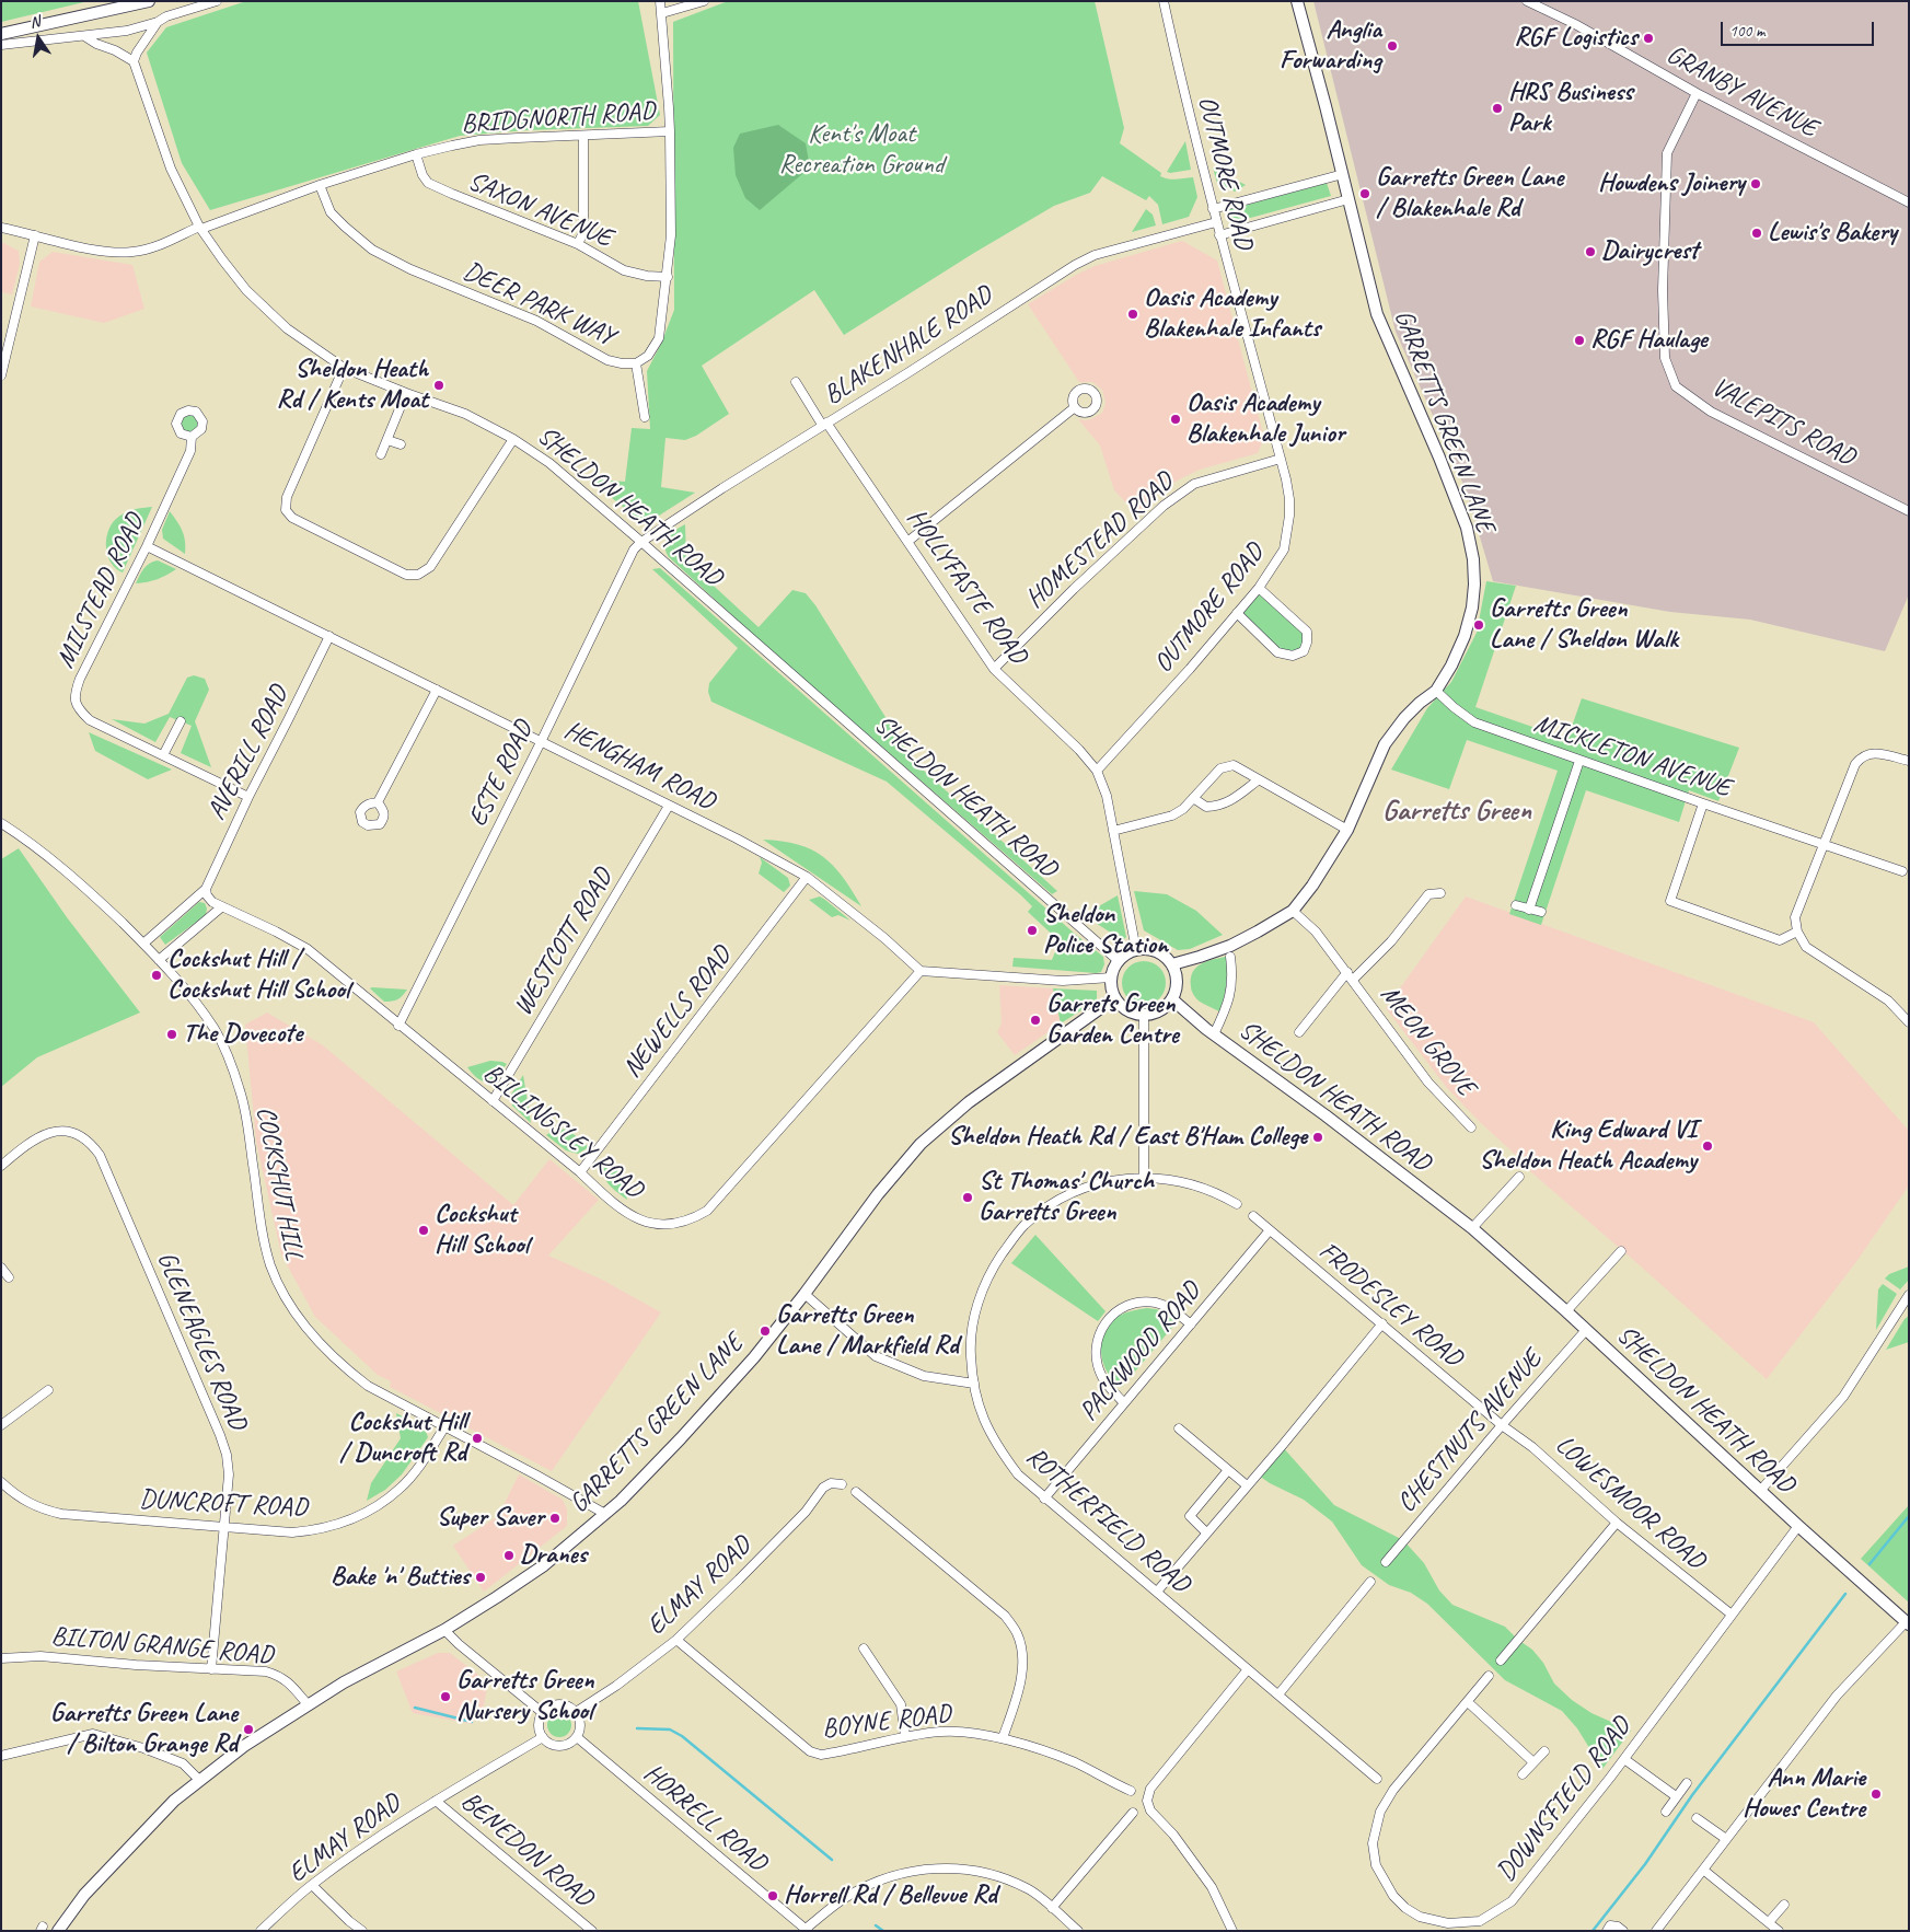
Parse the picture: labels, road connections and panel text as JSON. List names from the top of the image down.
{
  "streets": {
    "street": [
      "GRANBY AVENUE",
      "BRIDGNORTH ROAD",
      "OUTMORE ROAD",
      "SAXON AVENUE",
      "DEER PARK WAY",
      "BLAKENHALE ROAD",
      "GARRETTS GREEN LANE",
      "VALEPITS ROAD",
      "SHELDON HEATH ROAD",
      "HOMESTEAD ROAD",
      "HOLLYFASTE ROAD",
      "MILSTEAD ROAD",
      "AVERILL ROAD",
      "MICKLETON AVENUE",
      "HENGHAM ROAD",
      "ESTE ROAD",
      "WESTCOTT ROAD",
      "NEWELLS ROAD",
      "MEON GROVE",
      "BILLINGSLEY ROAD",
      "COCKSHUT HILL",
      "FRODESLEY ROAD",
      "GLENEAGLES ROAD",
      "PACKWOOD ROAD",
      "CHESTNUTS AVENUE",
      "LOWESMOOR ROAD",
      "DUNCROFT ROAD",
      "ROTHERFIELD ROAD",
      "ELMAY ROAD",
      "BILTON GRANGE ROAD",
      "BOYNE ROAD",
      "DOWNSFIELD ROAD",
      "HORRELL ROAD",
      "BENEDON ROAD"
    ]
  },
  "crossings": [
    ["GRANBY AVENUE", "VALEPITS ROAD"],
    ["BRIDGNORTH ROAD", "SAXON AVENUE"],
    ["BRIDGNORTH ROAD", "DEER PARK WAY"],
    ["BRIDGNORTH ROAD", "SHELDON HEATH ROAD"],
    ["OUTMORE ROAD", "BLAKENHALE ROAD"],
    ["OUTMORE ROAD", "HOMESTEAD ROAD"],
    ["OUTMORE ROAD", "HOLLYFASTE ROAD"],
    ["SAXON AVENUE", "DEER PARK WAY"],
    ["BLAKENHALE ROAD", "SHELDON HEATH ROAD"],
    ["BLAKENHALE ROAD", "HOLLYFASTE ROAD"],
    ["BLAKENHALE ROAD", "ESTE ROAD"],
    ["GARRETTS GREEN LANE", "SHELDON HEATH ROAD"],
    ["GARRETTS GREEN LANE", "HOLLYFASTE ROAD"],
    ["GARRETTS GREEN LANE", "MICKLETON AVENUE"],
    ["GARRETTS GREEN LANE", "MEON GROVE"],
    ["GARRETTS GREEN LANE", "COCKSHUT HILL"],
    ["GARRETTS GREEN LANE", "BILTON GRANGE ROAD"],
    ["SHELDON HEATH ROAD", "HOLLYFASTE ROAD"],
    ["SHELDON HEATH ROAD", "ESTE ROAD"],
    ["SHELDON HEATH ROAD", "CHESTNUTS AVENUE"],
    ["SHELDON HEATH ROAD", "DOWNSFIELD ROAD"],
    ["HOMESTEAD ROAD", "HOLLYFASTE ROAD"],
    ["MILSTEAD ROAD", "AVERILL ROAD"],
    ["MILSTEAD ROAD", "HENGHAM ROAD"],
    ["AVERILL ROAD", "HENGHAM ROAD"],
    ["AVERILL ROAD", "COCKSHUT HILL"],
    ["HENGHAM ROAD", "ESTE ROAD"],
    ["HENGHAM ROAD", "WESTCOTT ROAD"],
    ["HENGHAM ROAD", "NEWELLS ROAD"],
    ["HENGHAM ROAD", "BILLINGSLEY ROAD"],
    ["ESTE ROAD", "BILLINGSLEY ROAD"],
    ["WESTCOTT ROAD", "BILLINGSLEY ROAD"],
    ["NEWELLS ROAD", "BILLINGSLEY ROAD"],
    ["COCKSHUT HILL", "DUNCROFT ROAD"],
    ["FRODESLEY ROAD", "PACKWOOD ROAD"],
    ["FRODESLEY ROAD", "CHESTNUTS AVENUE"],
    ["FRODESLEY ROAD", "LOWESMOOR ROAD"],
    ["GLENEAGLES ROAD", "DUNCROFT ROAD"],
    ["GLENEAGLES ROAD", "BILTON GRANGE ROAD"],
    ["PACKWOOD ROAD", "ROTHERFIELD ROAD"],
    ["CHESTNUTS AVENUE", "LOWESMOOR ROAD"],
    ["LOWESMOOR ROAD", "DOWNSFIELD ROAD"],
    ["ELMAY ROAD", "BOYNE ROAD"],
    ["ELMAY ROAD", "HORRELL ROAD"],
    ["ELMAY ROAD", "BENEDON ROAD"]
  ],
  "districts": ["Garretts Green"],
  "parks": ["Kent's Moat Recreation Ground"],
  "places": [
    "RGF Logistics",
    "Anglia Forwarding",
    "HRS Business Park",
    "Howdens Joinery",
    "Garretts Green Lane / Blakenhale Rd",
    "Lewis's Bakery",
    "Dairycrest",
    "Oasis Academy Blakenhale Infants",
    "RGF Haulage",
    "Sheldon Heath Rd / Kents Moat",
    "Oasis Academy Blakenhale Junior",
    "Garretts Green Lane / Sheldon Walk",
    "Sheldon Police Station",
    "Cockshut Hill / Cockshut Hill School",
    "Garrets Green Garden Centre",
    "The Dovecote",
    "Sheldon Heath Rd / East B'Ham College",
    "King Edward VI Sheldon Heath Academy",
    "St Thomas' Church Garretts Green",
    "Cockshut Hill School",
    "Garretts Green Lane / Markfield Rd",
    "Cockshut Hill / Duncroft Rd",
    "Super Saver",
    "Dranes",
    "Bake 'n' Butties",
    "Garretts Green Nursery School",
    "Garretts Green Lane / Bilton Grange Rd",
    "Ann Marie Howes Centre",
    "Horrell Rd / Bellevue Rd"
  ],
  "scale_bar": "100 m",
  "north": "top"
}
